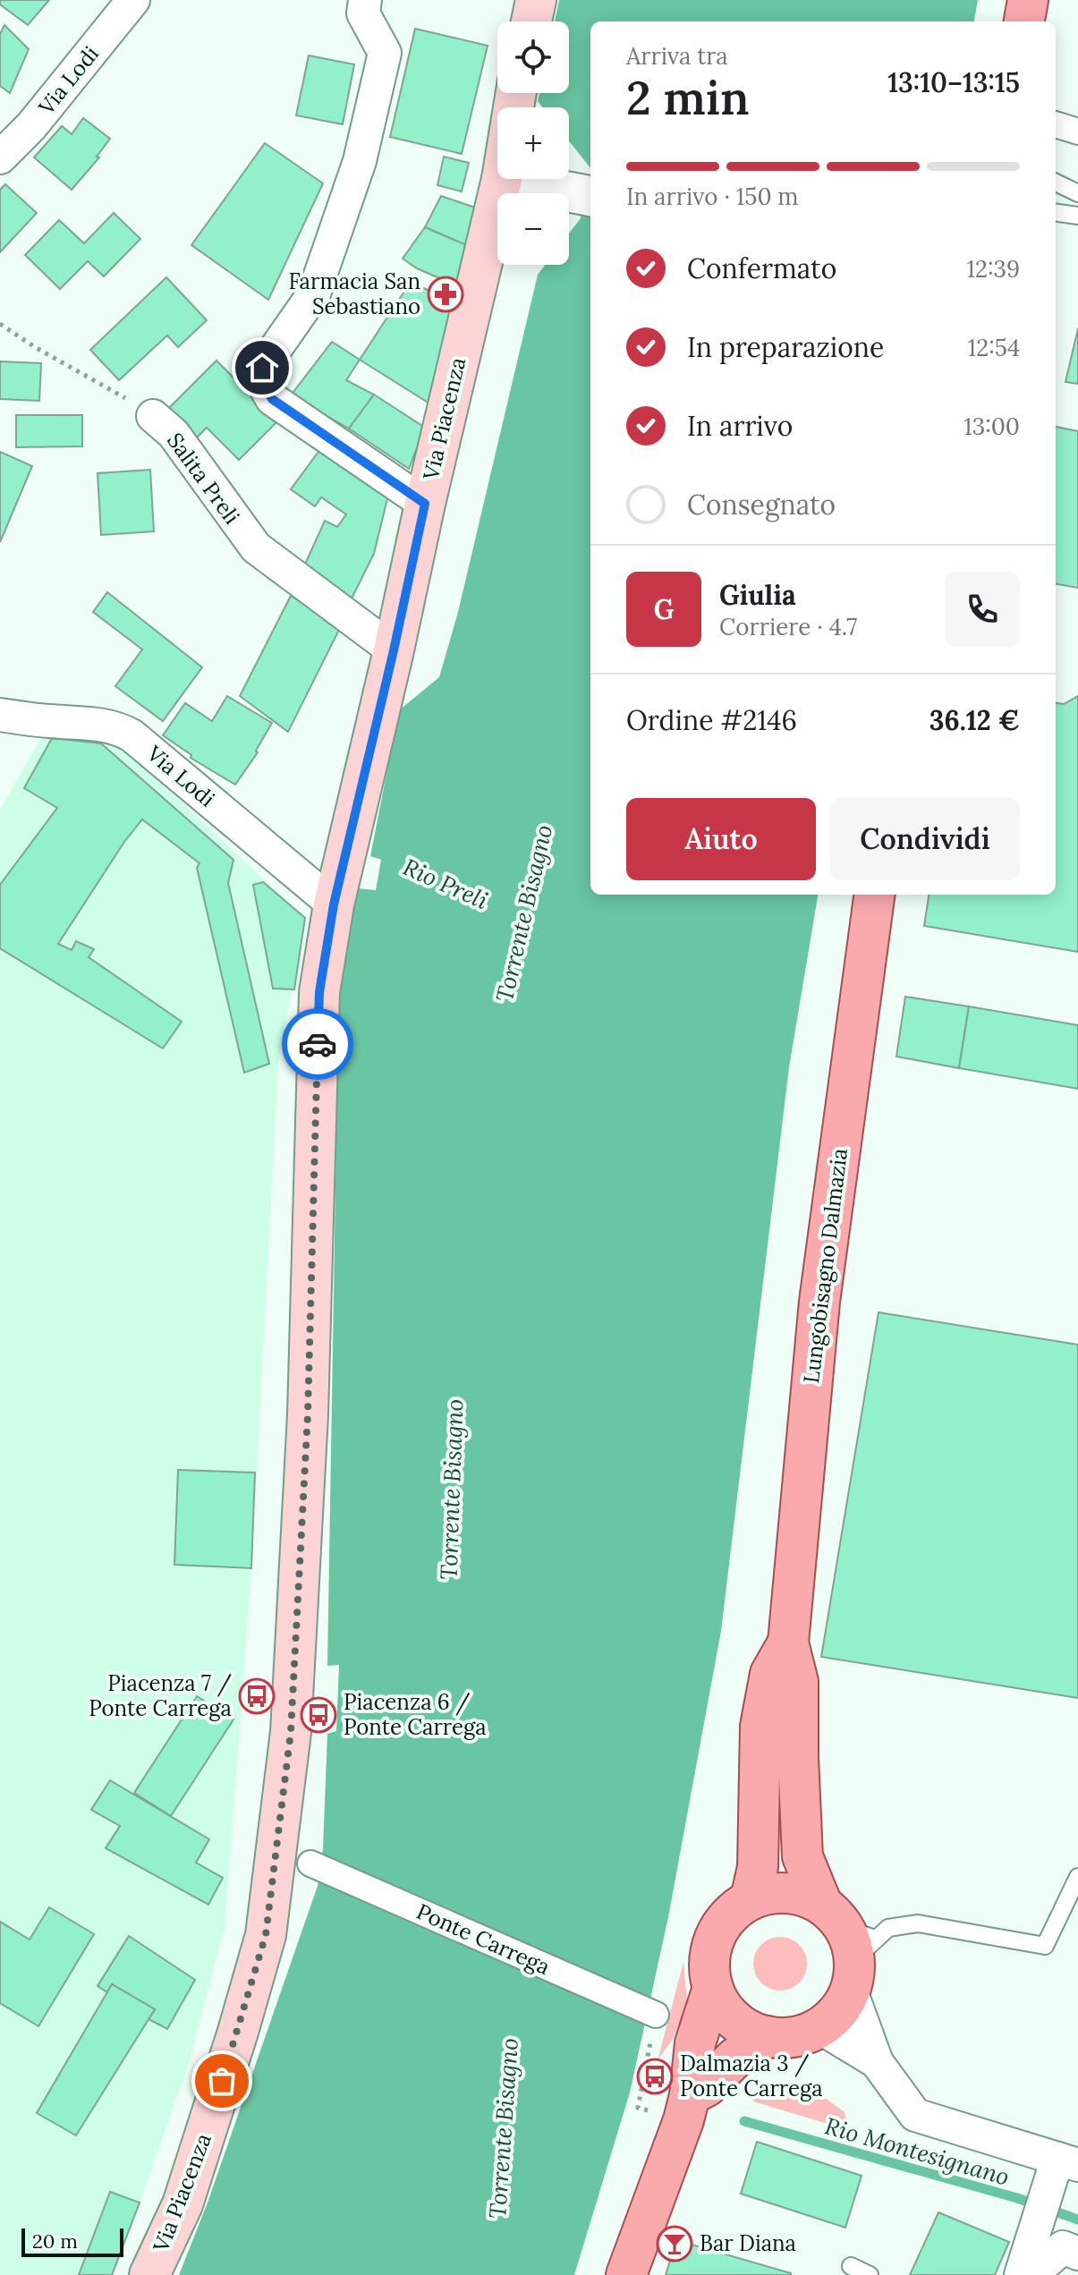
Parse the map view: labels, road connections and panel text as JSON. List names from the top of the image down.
{
  "streets": {
    "main road": ["Via Piacenza", "Lungobisagno Dalmazia"],
    "street": ["Via Lodi", "Salita Preli", "Ponte Carrega"]
  },
  "crossings": [
    ["Via Lodi", "Via Piacenza"],
    ["Via Piacenza", "Salita Preli"]
  ],
  "water": ["Rio Preli", "Torrente Bisagno", "Rio Montesignano"],
  "places": {
    "pharmacy": ["Farmacia San Sebastiano"],
    "bus stop": ["Piacenza 7 / Ponte Carrega", "Piacenza 6 / Ponte Carrega", "Dalmazia 3 / Ponte Carrega"],
    "bar": ["Bar Diana"]
  },
  "scale_bar": "20 m",
  "page": {
    "map_buttons": ["+", "−"],
    "heading": ["2 min", "Arriva tra", "13:10–13:15"],
    "panel": [
      "Giulia",
      "Corriere · 4.7",
      "Ordine #2146",
      "36.12 €"
    ],
    "bar": "In arrivo · 150 m",
    "list": [
      ["Confermato", "12:39"],
      ["In preparazione", "12:54"],
      ["In arrivo", "13:00"],
      "Consegnato"
    ],
    "round": "G",
    "buttons": ["Aiuto", "Condividi"],
    "scale": "20 m"
  }
}
